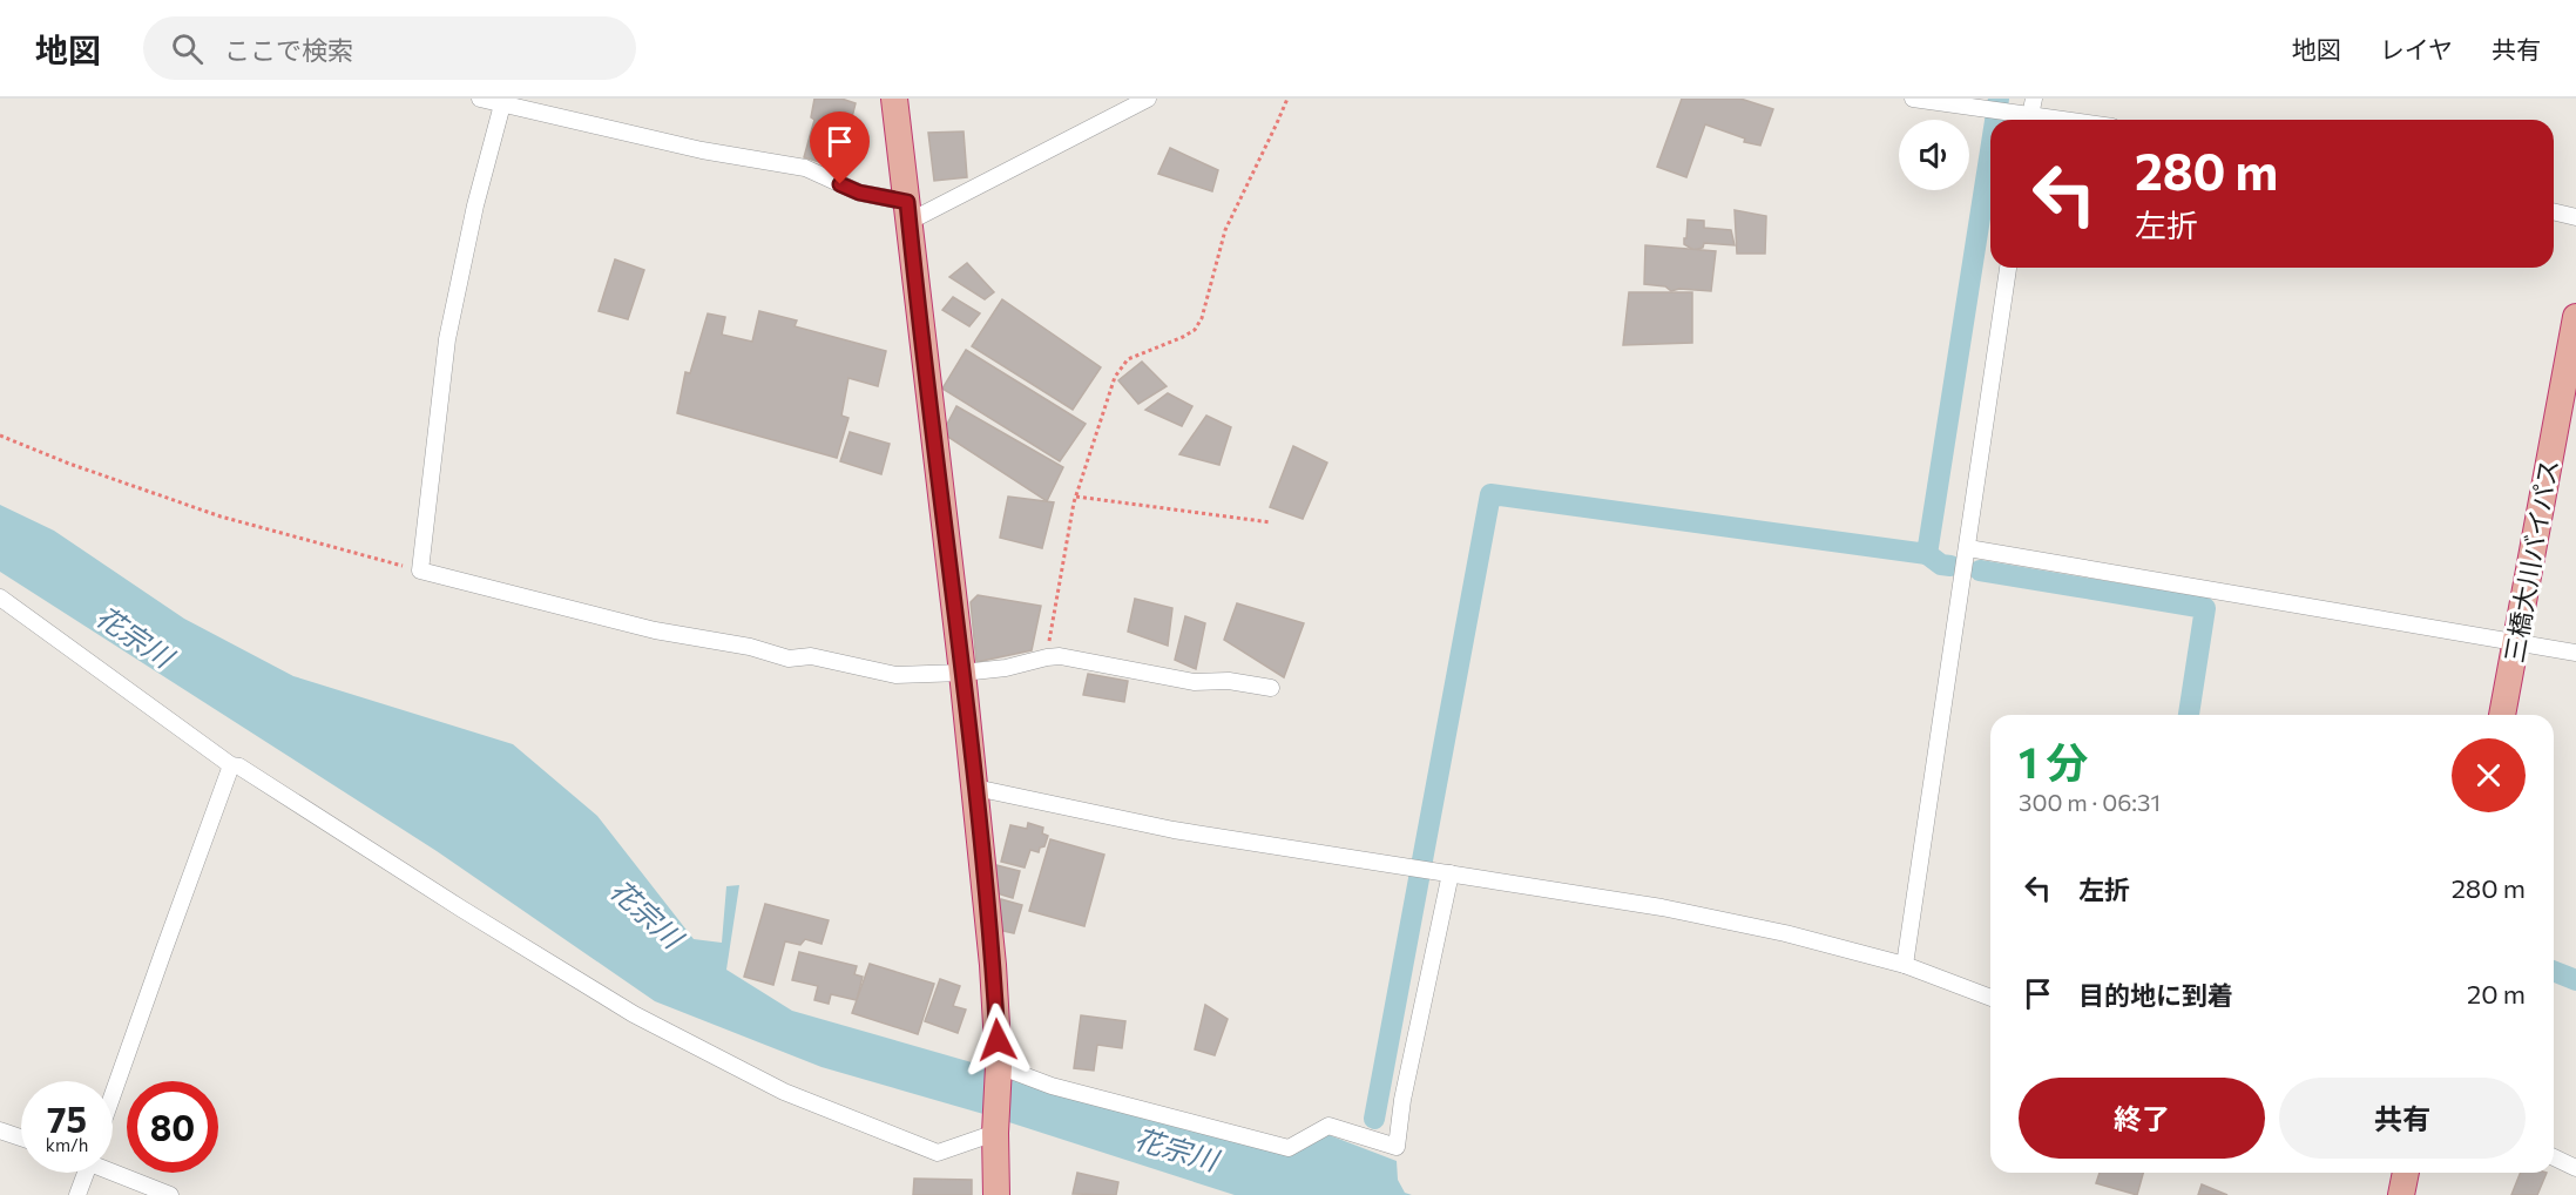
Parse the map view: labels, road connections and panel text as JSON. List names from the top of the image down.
{
  "streets": {
    "highway": ["三橋大川バイパス"]
  },
  "water": ["花宗川"],
  "page": {
    "header": "地図",
    "search": "ここで検索",
    "nav": ["地図", "レイヤ", "共有"],
    "turn": ["280 m", "左折"],
    "heading": ["1 分", "300 m · 06:31"],
    "list": [
      {
        "name": "左折",
        "value": "280 m"
      },
      {
        "name": "目的地に到着",
        "value": "20 m"
      }
    ],
    "buttons": ["終了", "共有"],
    "speed": "75 km/h",
    "limit": "80"
  }
}
